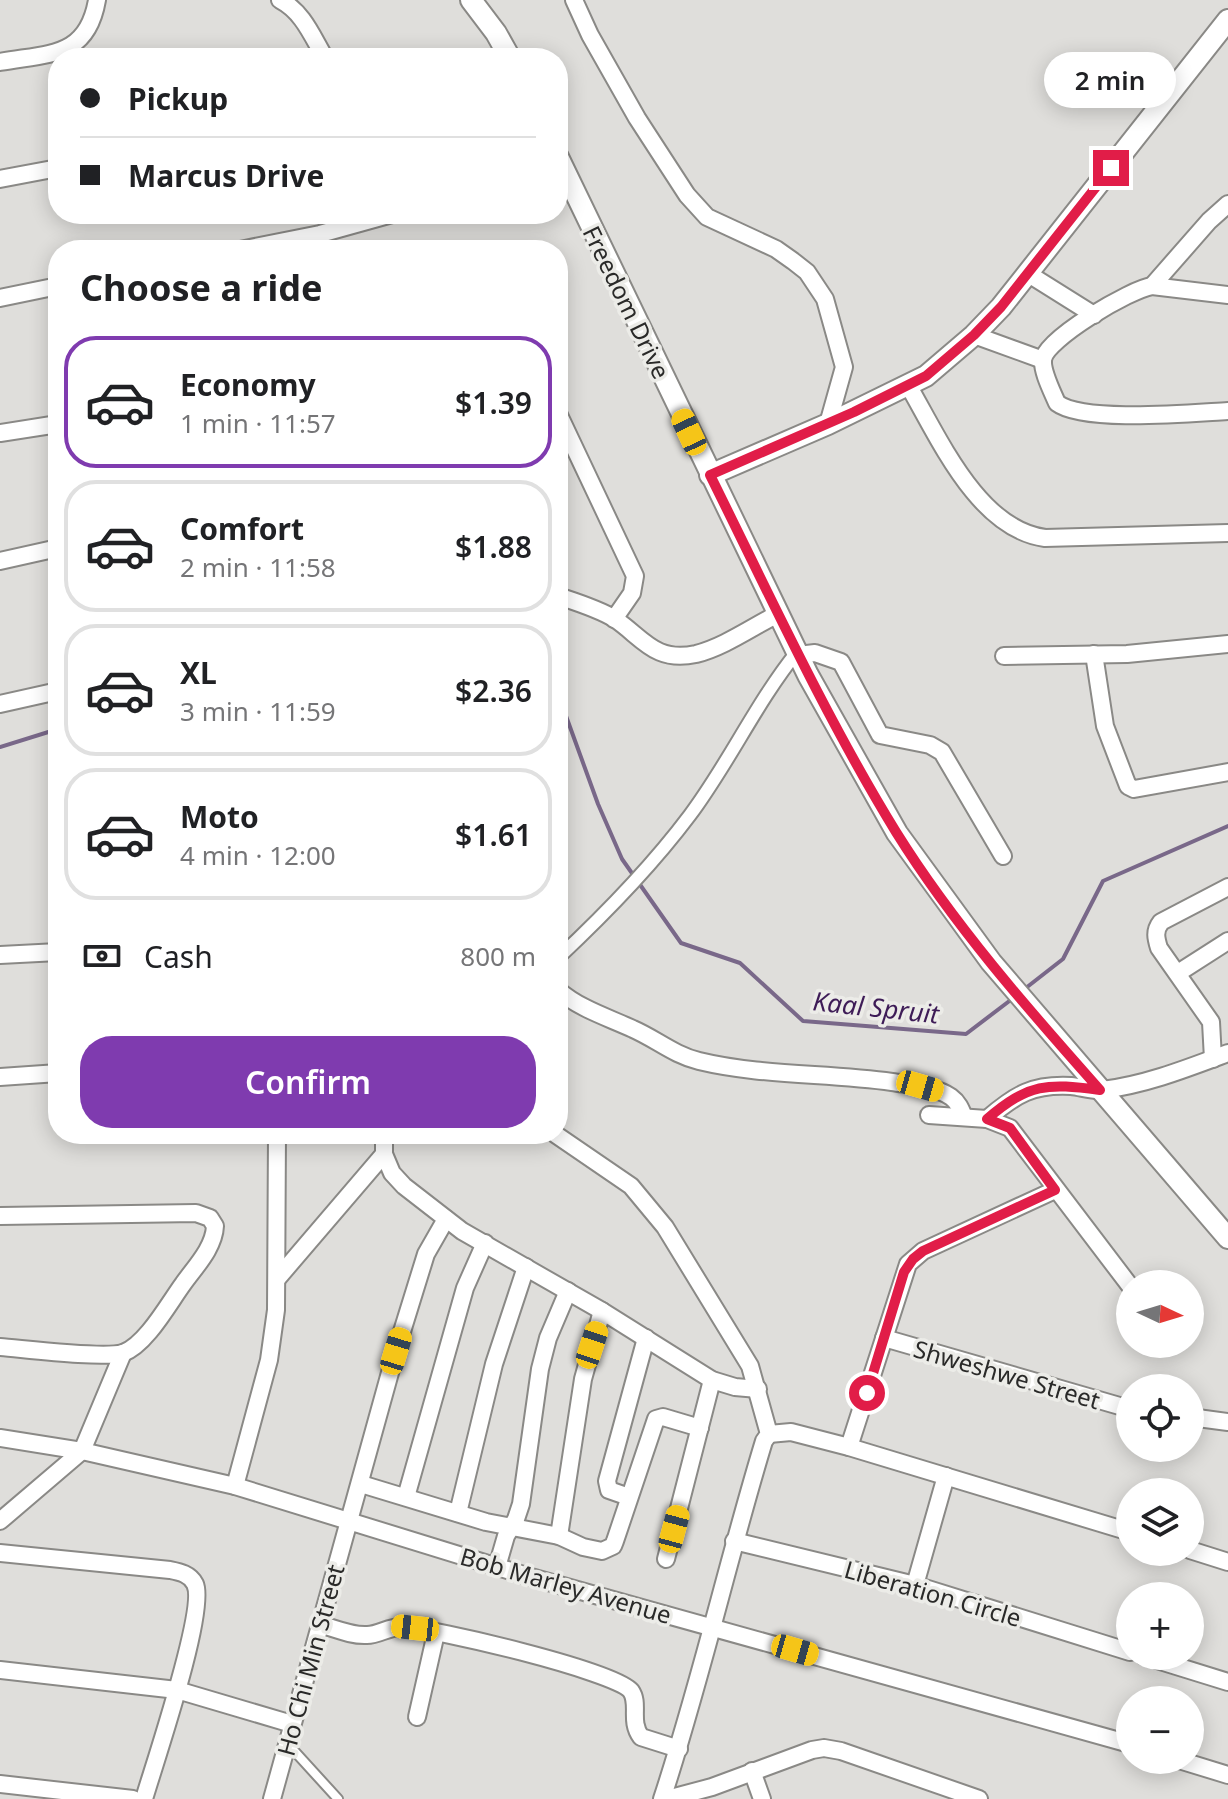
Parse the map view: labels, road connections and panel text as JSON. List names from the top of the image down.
{
  "streets": {
    "street": [
      "Freedom Drive",
      "Shweshwe Street",
      "Bob Marley Avenue",
      "Liberation Circle",
      "Ho Chi Min Street"
    ]
  },
  "crossings": [
    ["Bob Marley Avenue", "Ho Chi Min Street"]
  ],
  "water": ["Kaal Spruit"],
  "north": "right",
  "page": {
    "banner": ["Pickup", "Marcus Drive"],
    "bubble": "2 min",
    "heading": "Choose a ride",
    "list": [
      {
        "name": "Economy",
        "note": "1 min · 11:57",
        "value": "$1.39"
      },
      {
        "name": "Comfort",
        "note": "2 min · 11:58",
        "value": "$1.88"
      },
      {
        "name": "XL",
        "note": "3 min · 11:59",
        "value": "$2.36"
      },
      {
        "name": "Moto",
        "note": "4 min · 12:00",
        "value": "$1.61"
      }
    ],
    "pay": ["Cash", "800 m"],
    "buttons": "Confirm",
    "map_buttons": ["+", "−"]
  }
}
